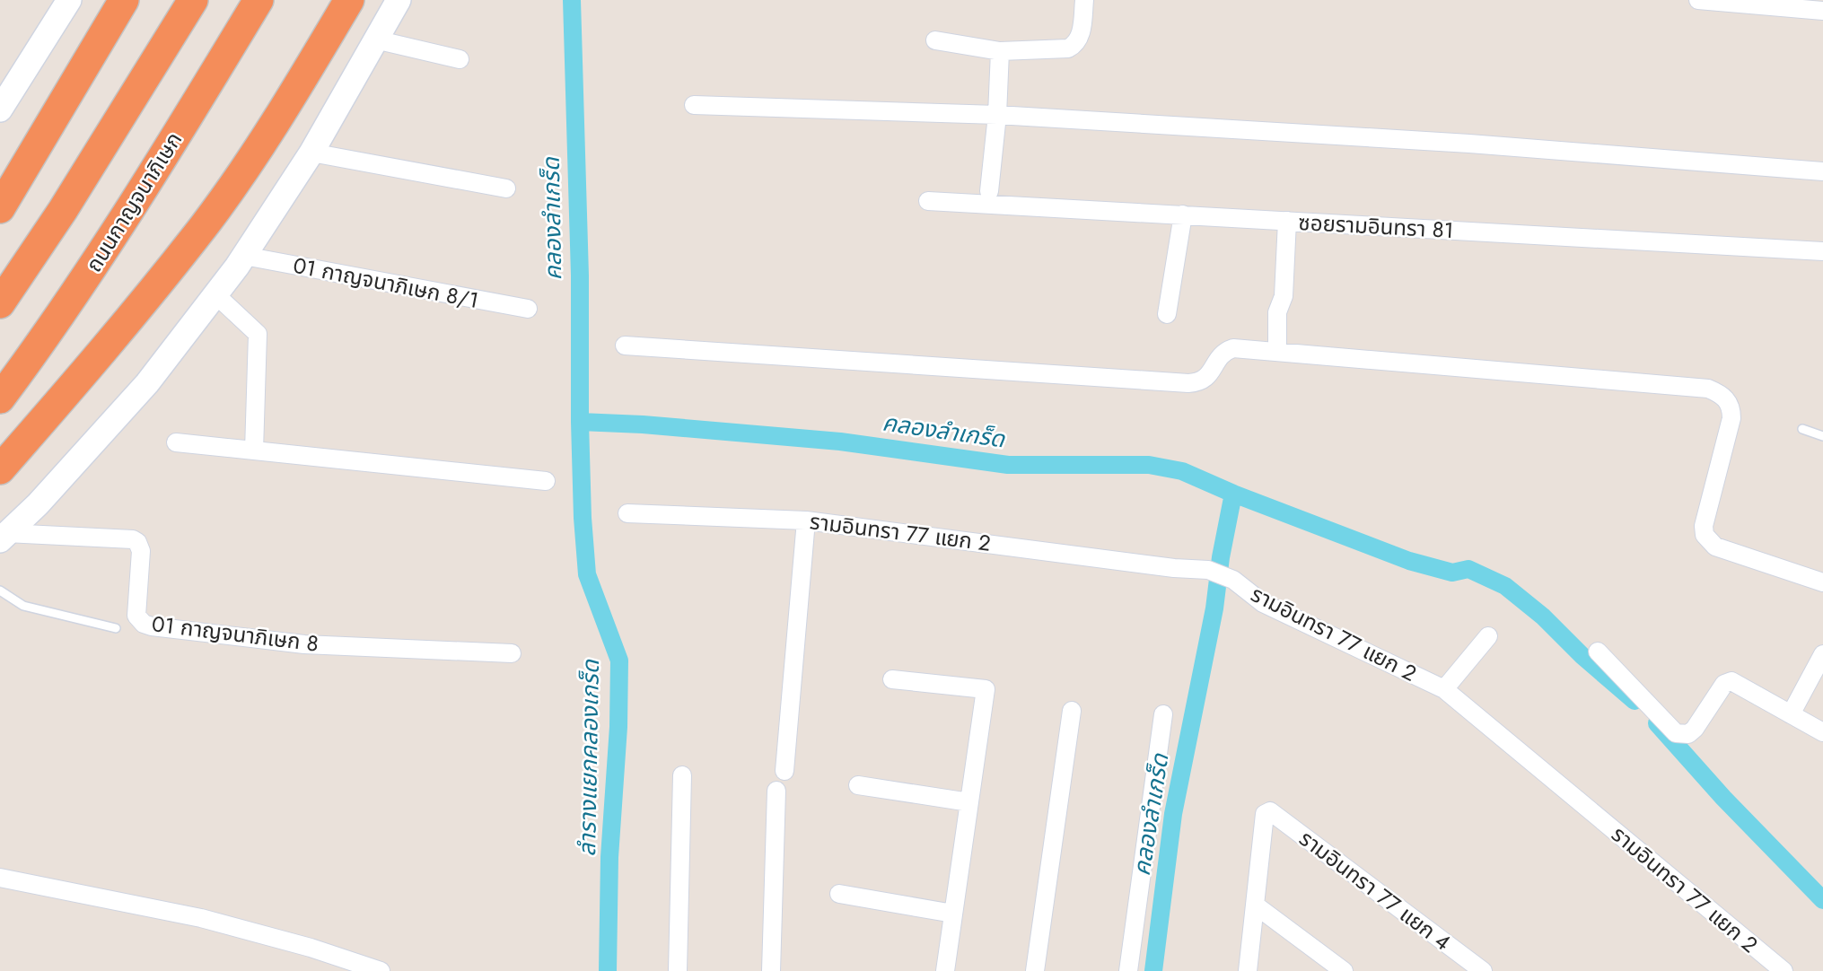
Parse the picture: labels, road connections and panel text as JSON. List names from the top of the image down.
{
  "streets": {
    "highway": ["ถนนกาญจนาภิเษก"],
    "street": [
      "ซอยรามอินทรา 81",
      "01 กาญจนาภิเษก 8/1",
      "รามอินทรา 77 แยก 2",
      "01 กาญจนาภิเษก 8",
      "รามอินทรา 77 แยก 4"
    ]
  },
  "water": ["คลองลำเกร็ด", "ลำรางแยกคลองเกร็ด"]
}
